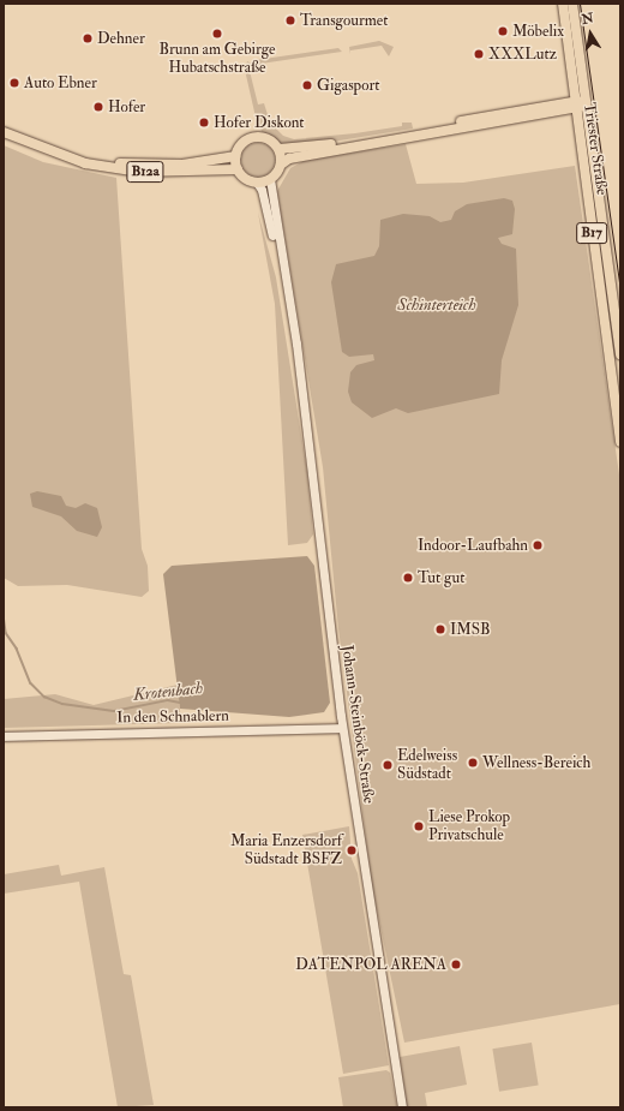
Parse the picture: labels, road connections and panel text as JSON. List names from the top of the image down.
{
  "streets": {
    "main road": ["Triester Straße", "B12a", "B17"],
    "street": ["In den Schnablern", "Johann-Steinböck-Straße"]
  },
  "crossings": [
    ["B12a", "Johann-Steinböck-Straße"],
    ["In den Schnablern", "Johann-Steinböck-Straße"]
  ],
  "water": ["Schinterteich", "Krotenbach"],
  "places": [
    "Transgourmet",
    "Möbelix",
    "Brunn am Gebirge Hubatschstraße",
    "Dehner",
    "XXXLutz",
    "Auto Ebner",
    "Gigasport",
    "Hofer",
    "Hofer Diskont",
    "Indoor-Laufbahn",
    "Tut gut",
    "IMSB",
    "Wellness-Bereich",
    "Edelweiss Südstadt",
    "Liese Prokop Privatschule",
    "Maria Enzersdorf Südstadt BSFZ",
    "DATENPOL ARENA"
  ],
  "north": "top"
}
